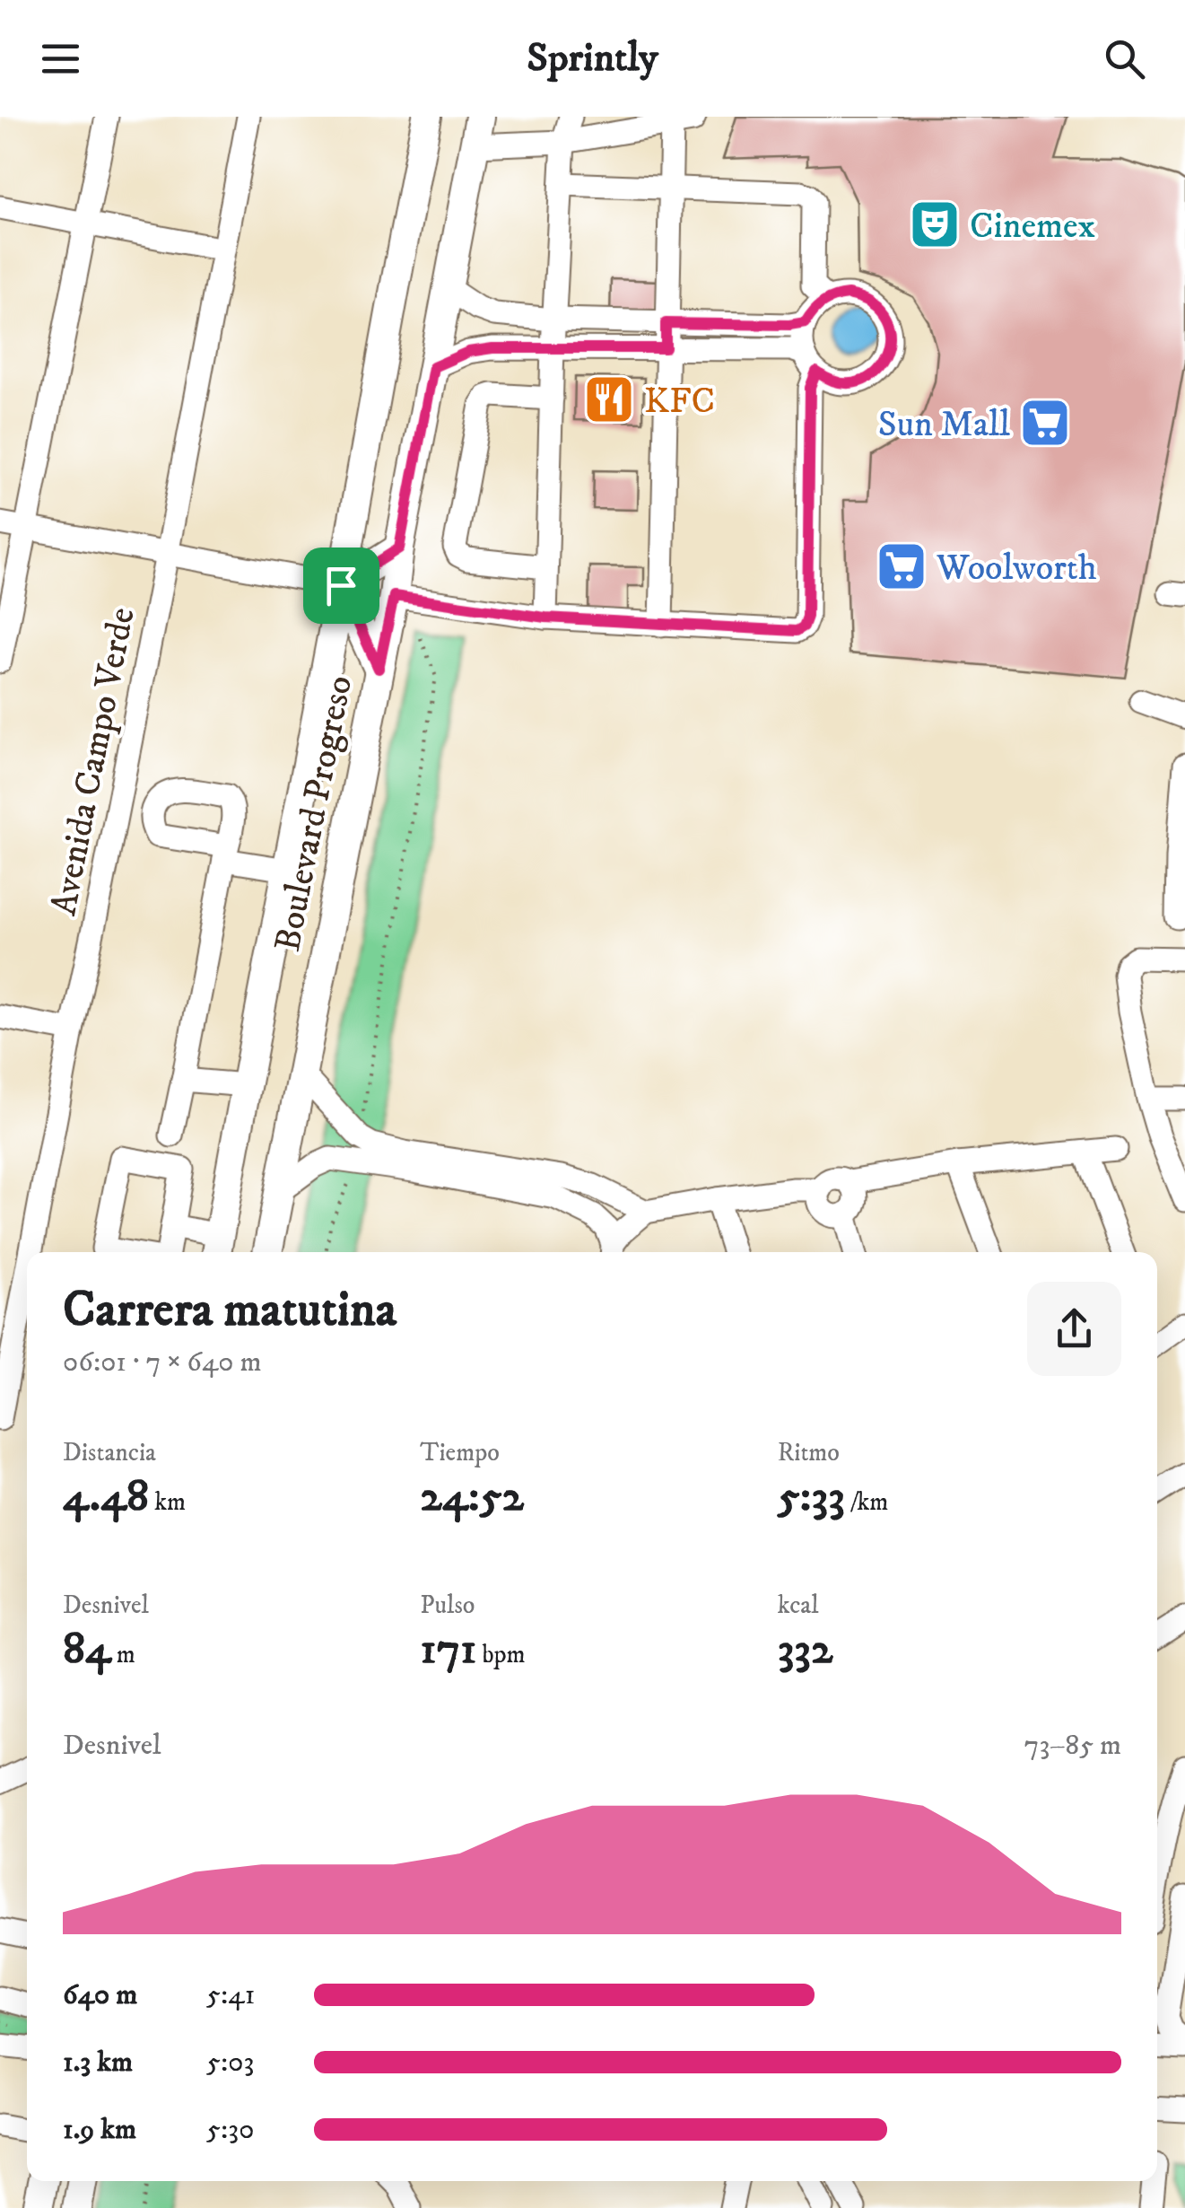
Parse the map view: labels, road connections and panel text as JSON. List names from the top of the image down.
{
  "streets": {
    "main road": ["Boulevard Progreso"],
    "street": ["Avenida Campo Verde"]
  },
  "places": {
    "theatre": ["Cinemex"],
    "restaurant": ["KFC"],
    "supermarket": ["Sun Mall", "Woolworth"]
  },
  "page": {
    "header": "Sprintly",
    "heading": ["Carrera matutina", "06:01 · 7 × 640 m"],
    "stats": [
      ["Distancia", "4.48 km"],
      ["Tiempo", "24:52"],
      ["Ritmo", "5:33 /km"],
      ["Desnivel", "84 m"],
      ["Pulso", "171 bpm"],
      ["kcal", "332"]
    ],
    "chart": ["Desnivel", "73–85 m"],
    "list": [
      {
        "name": "640 m",
        "note": "5:41"
      },
      {
        "name": "1.3 km",
        "note": "5:03"
      },
      {
        "name": "1.9 km",
        "note": "5:30"
      }
    ]
  }
}
